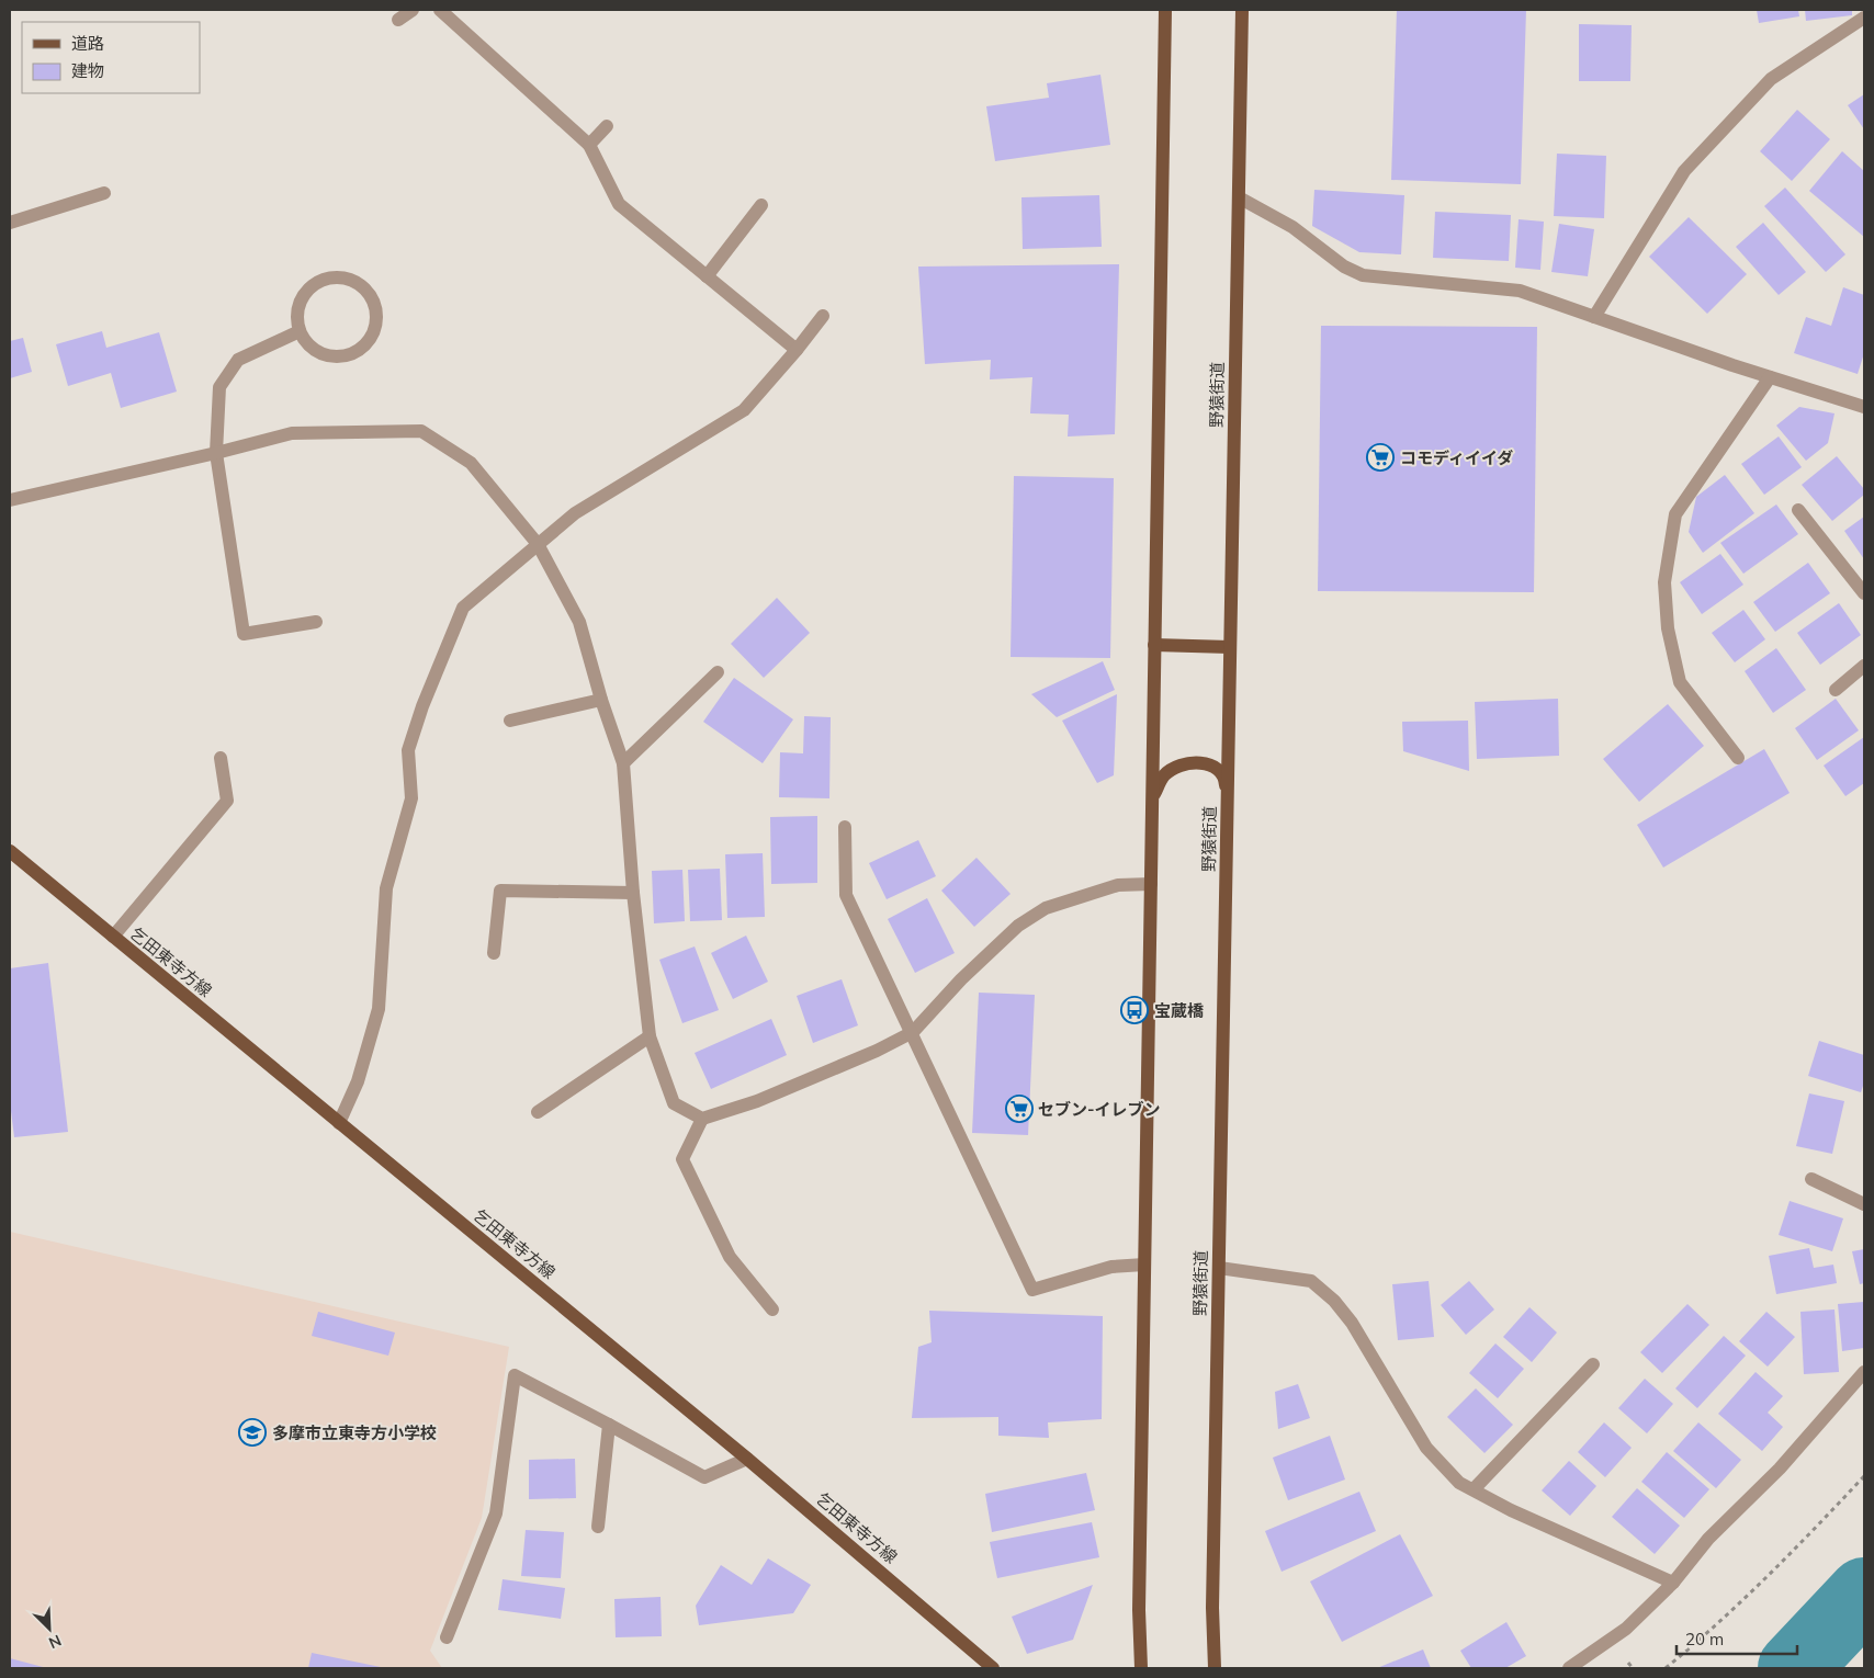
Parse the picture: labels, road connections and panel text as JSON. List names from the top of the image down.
{
  "streets": {
    "main road": ["野猿街道", "乞田東寺方線"]
  },
  "places": {
    "supermarket": ["コモディイイダ", "セブン-イレブン"],
    "bus stop": ["宝蔵橋"],
    "school or university": ["多摩市立東寺方小学校"]
  },
  "legend": ["道路", "建物"],
  "scale_bar": "20 m",
  "north": "bottom right"
}
